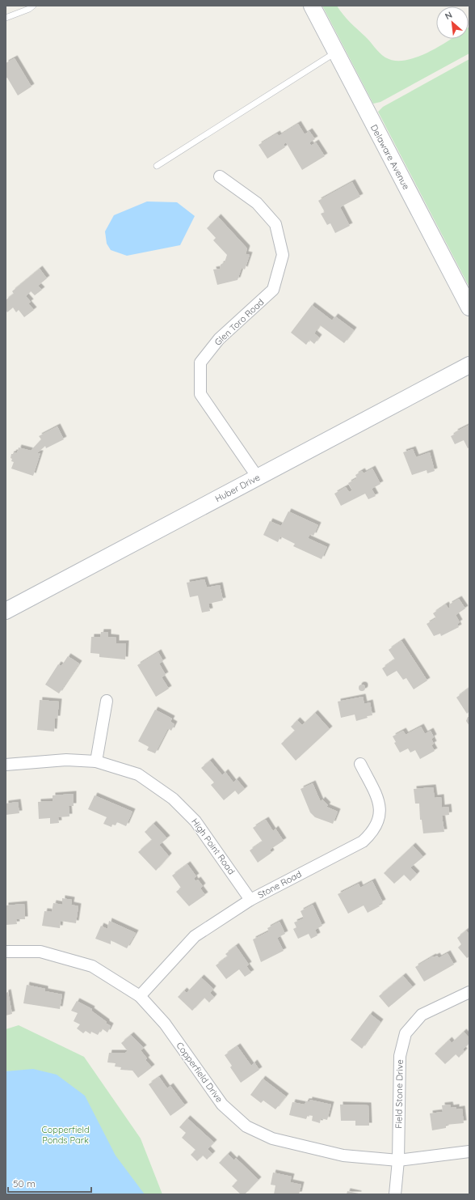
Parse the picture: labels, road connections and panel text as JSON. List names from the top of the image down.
{
  "streets": {
    "street": [
      "Delaware Avenue",
      "Glen Toro Road",
      "Huber Drive",
      "High Point Road",
      "Stone Road",
      "Copperfield Drive",
      "Field Stone Drive"
    ]
  },
  "crossings": [
    ["Glen Toro Road", "Huber Drive"],
    ["High Point Road", "Stone Road"],
    ["Stone Road", "Copperfield Drive"],
    ["Copperfield Drive", "Field Stone Drive"]
  ],
  "parks": ["Copperfield Ponds Park"],
  "scale_bar": "50 m",
  "north": "top left"
}
